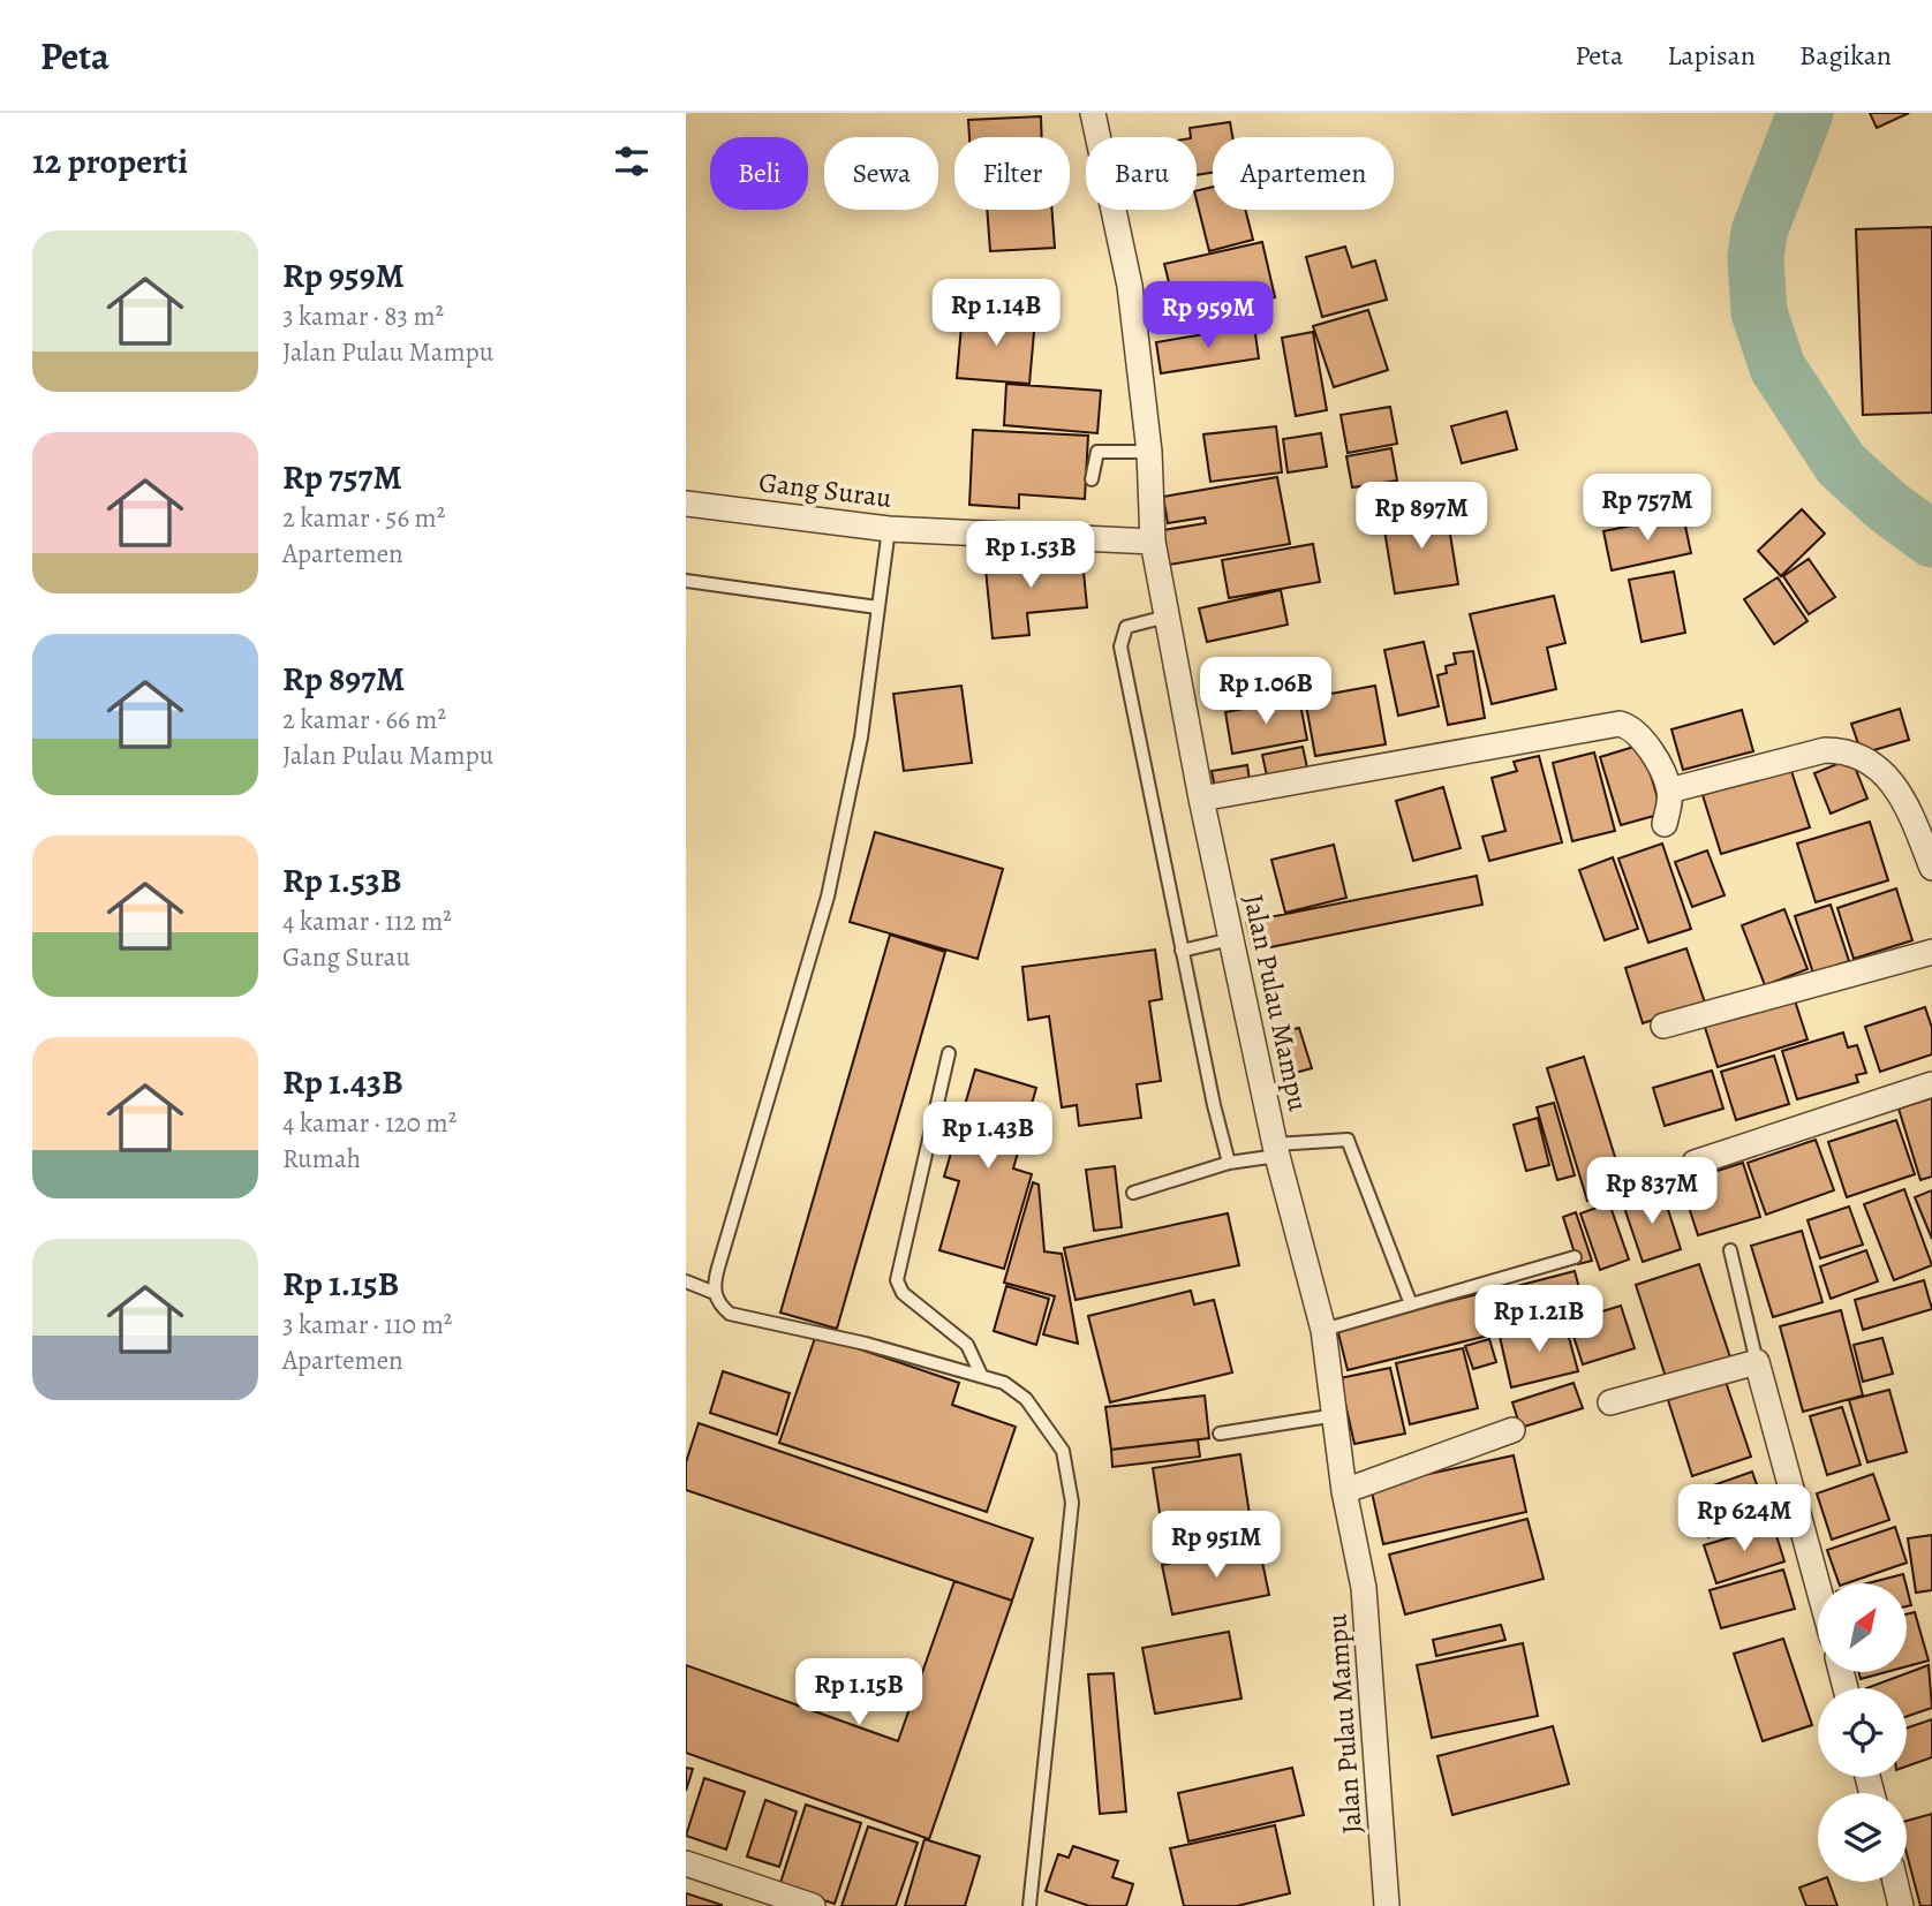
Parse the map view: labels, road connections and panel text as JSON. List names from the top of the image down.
{
  "streets": {
    "street": ["Gang Surau", "Jalan Pulau Mampu"]
  },
  "crossings": [
    ["Gang Surau", "Jalan Pulau Mampu"]
  ],
  "north": "top right",
  "page": {
    "header": "Peta",
    "nav": ["Peta", "Lapisan", "Bagikan"],
    "heading": "12 properti",
    "chip": [
      "Beli",
      "Sewa",
      "Filter",
      "Baru",
      "Apartemen"
    ],
    "list": [
      {
        "name": "Rp 959M",
        "note": "3 kamar · 83 m² · Jalan Pulau Mampu"
      },
      {
        "name": "Rp 757M",
        "note": "2 kamar · 56 m² · Apartemen"
      },
      {
        "name": "Rp 897M",
        "note": "2 kamar · 66 m² · Jalan Pulau Mampu"
      },
      {
        "name": "Rp 1.53B",
        "note": "4 kamar · 112 m² · Gang Surau"
      },
      {
        "name": "Rp 1.43B",
        "note": "4 kamar · 120 m² · Rumah"
      },
      {
        "name": "Rp 1.15B",
        "note": "3 kamar · 110 m² · Apartemen"
      }
    ],
    "price": [
      "Rp 1.14B",
      "Rp 959M",
      "Rp 757M",
      "Rp 897M",
      "Rp 1.53B",
      "Rp 1.06B",
      "Rp 1.43B",
      "Rp 837M",
      "Rp 1.21B",
      "Rp 624M",
      "Rp 951M",
      "Rp 1.15B"
    ]
  }
}
